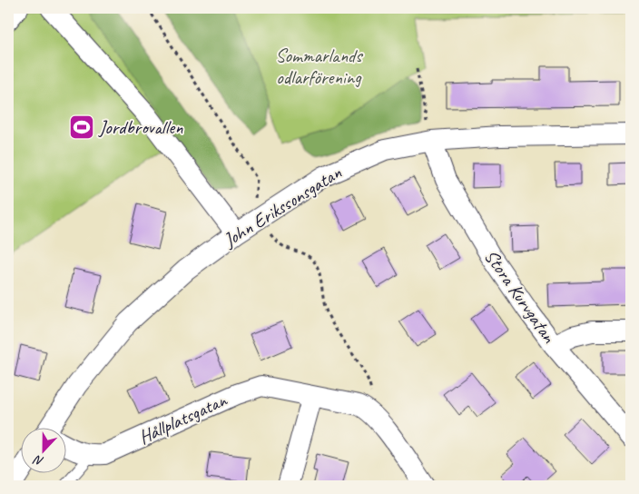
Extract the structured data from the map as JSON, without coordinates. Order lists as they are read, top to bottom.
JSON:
{
  "streets": {
    "street": ["John Erikssonsgatan", "Stora Kurvgatan", "Hållplatsgatan"]
  },
  "crossings": [
    ["John Erikssonsgatan", "Stora Kurvgatan"]
  ],
  "parks": ["Sommarlands odlarförening"],
  "places": {
    "sports": ["Jordbrovallen"]
  },
  "north": "bottom"
}
